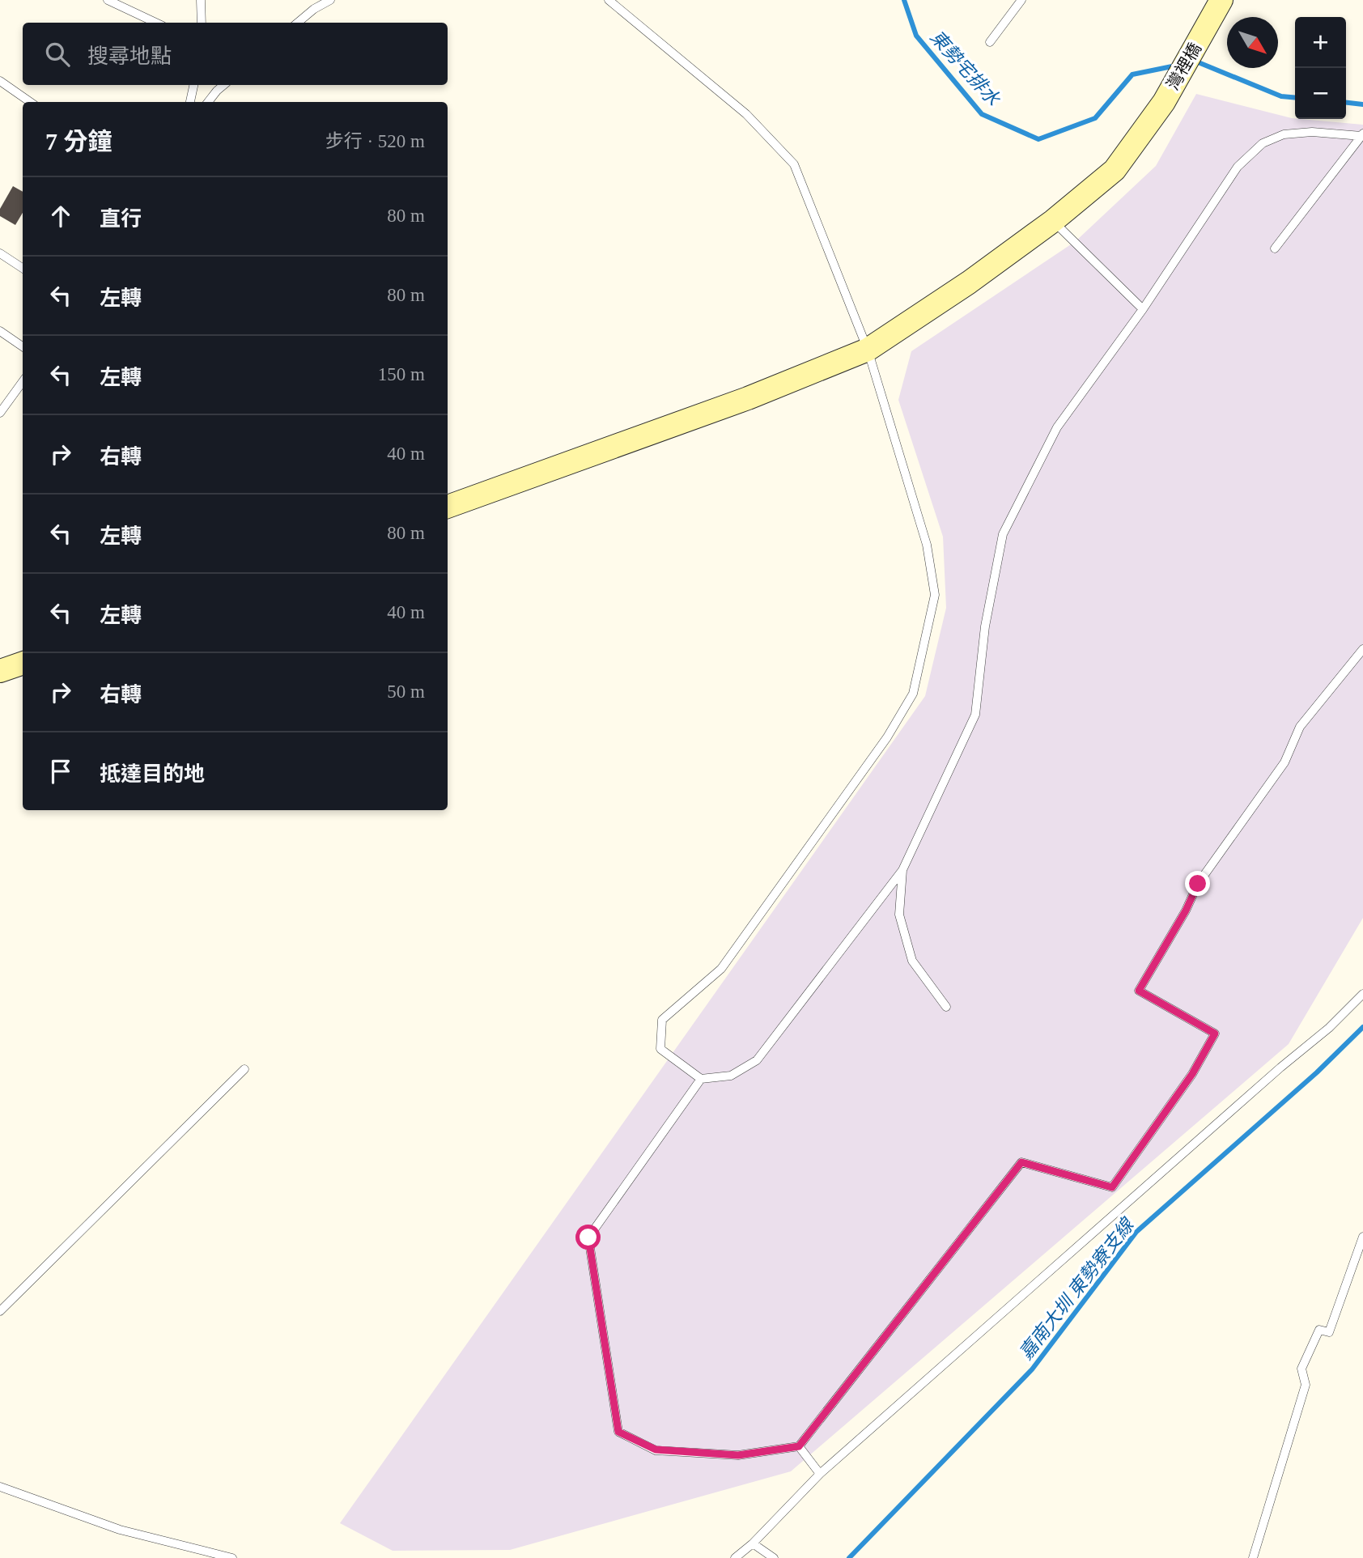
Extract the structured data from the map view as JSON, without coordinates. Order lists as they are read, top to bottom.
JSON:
{
  "streets": {
    "street": ["灣裡橋"]
  },
  "water": ["東勢宅排水", "嘉南大圳 東勢寮支線"],
  "north": "bottom right",
  "page": {
    "map_buttons": ["+", "−"],
    "search": "搜尋地點",
    "heading": ["7 分鐘", "步行 · 520 m"],
    "list": [
      ["直行", "80 m"],
      ["左轉", "80 m"],
      ["左轉", "150 m"],
      ["右轉", "40 m"],
      ["左轉", "80 m"],
      ["左轉", "40 m"],
      ["右轉", "50 m"],
      "抵達目的地"
    ]
  }
}
